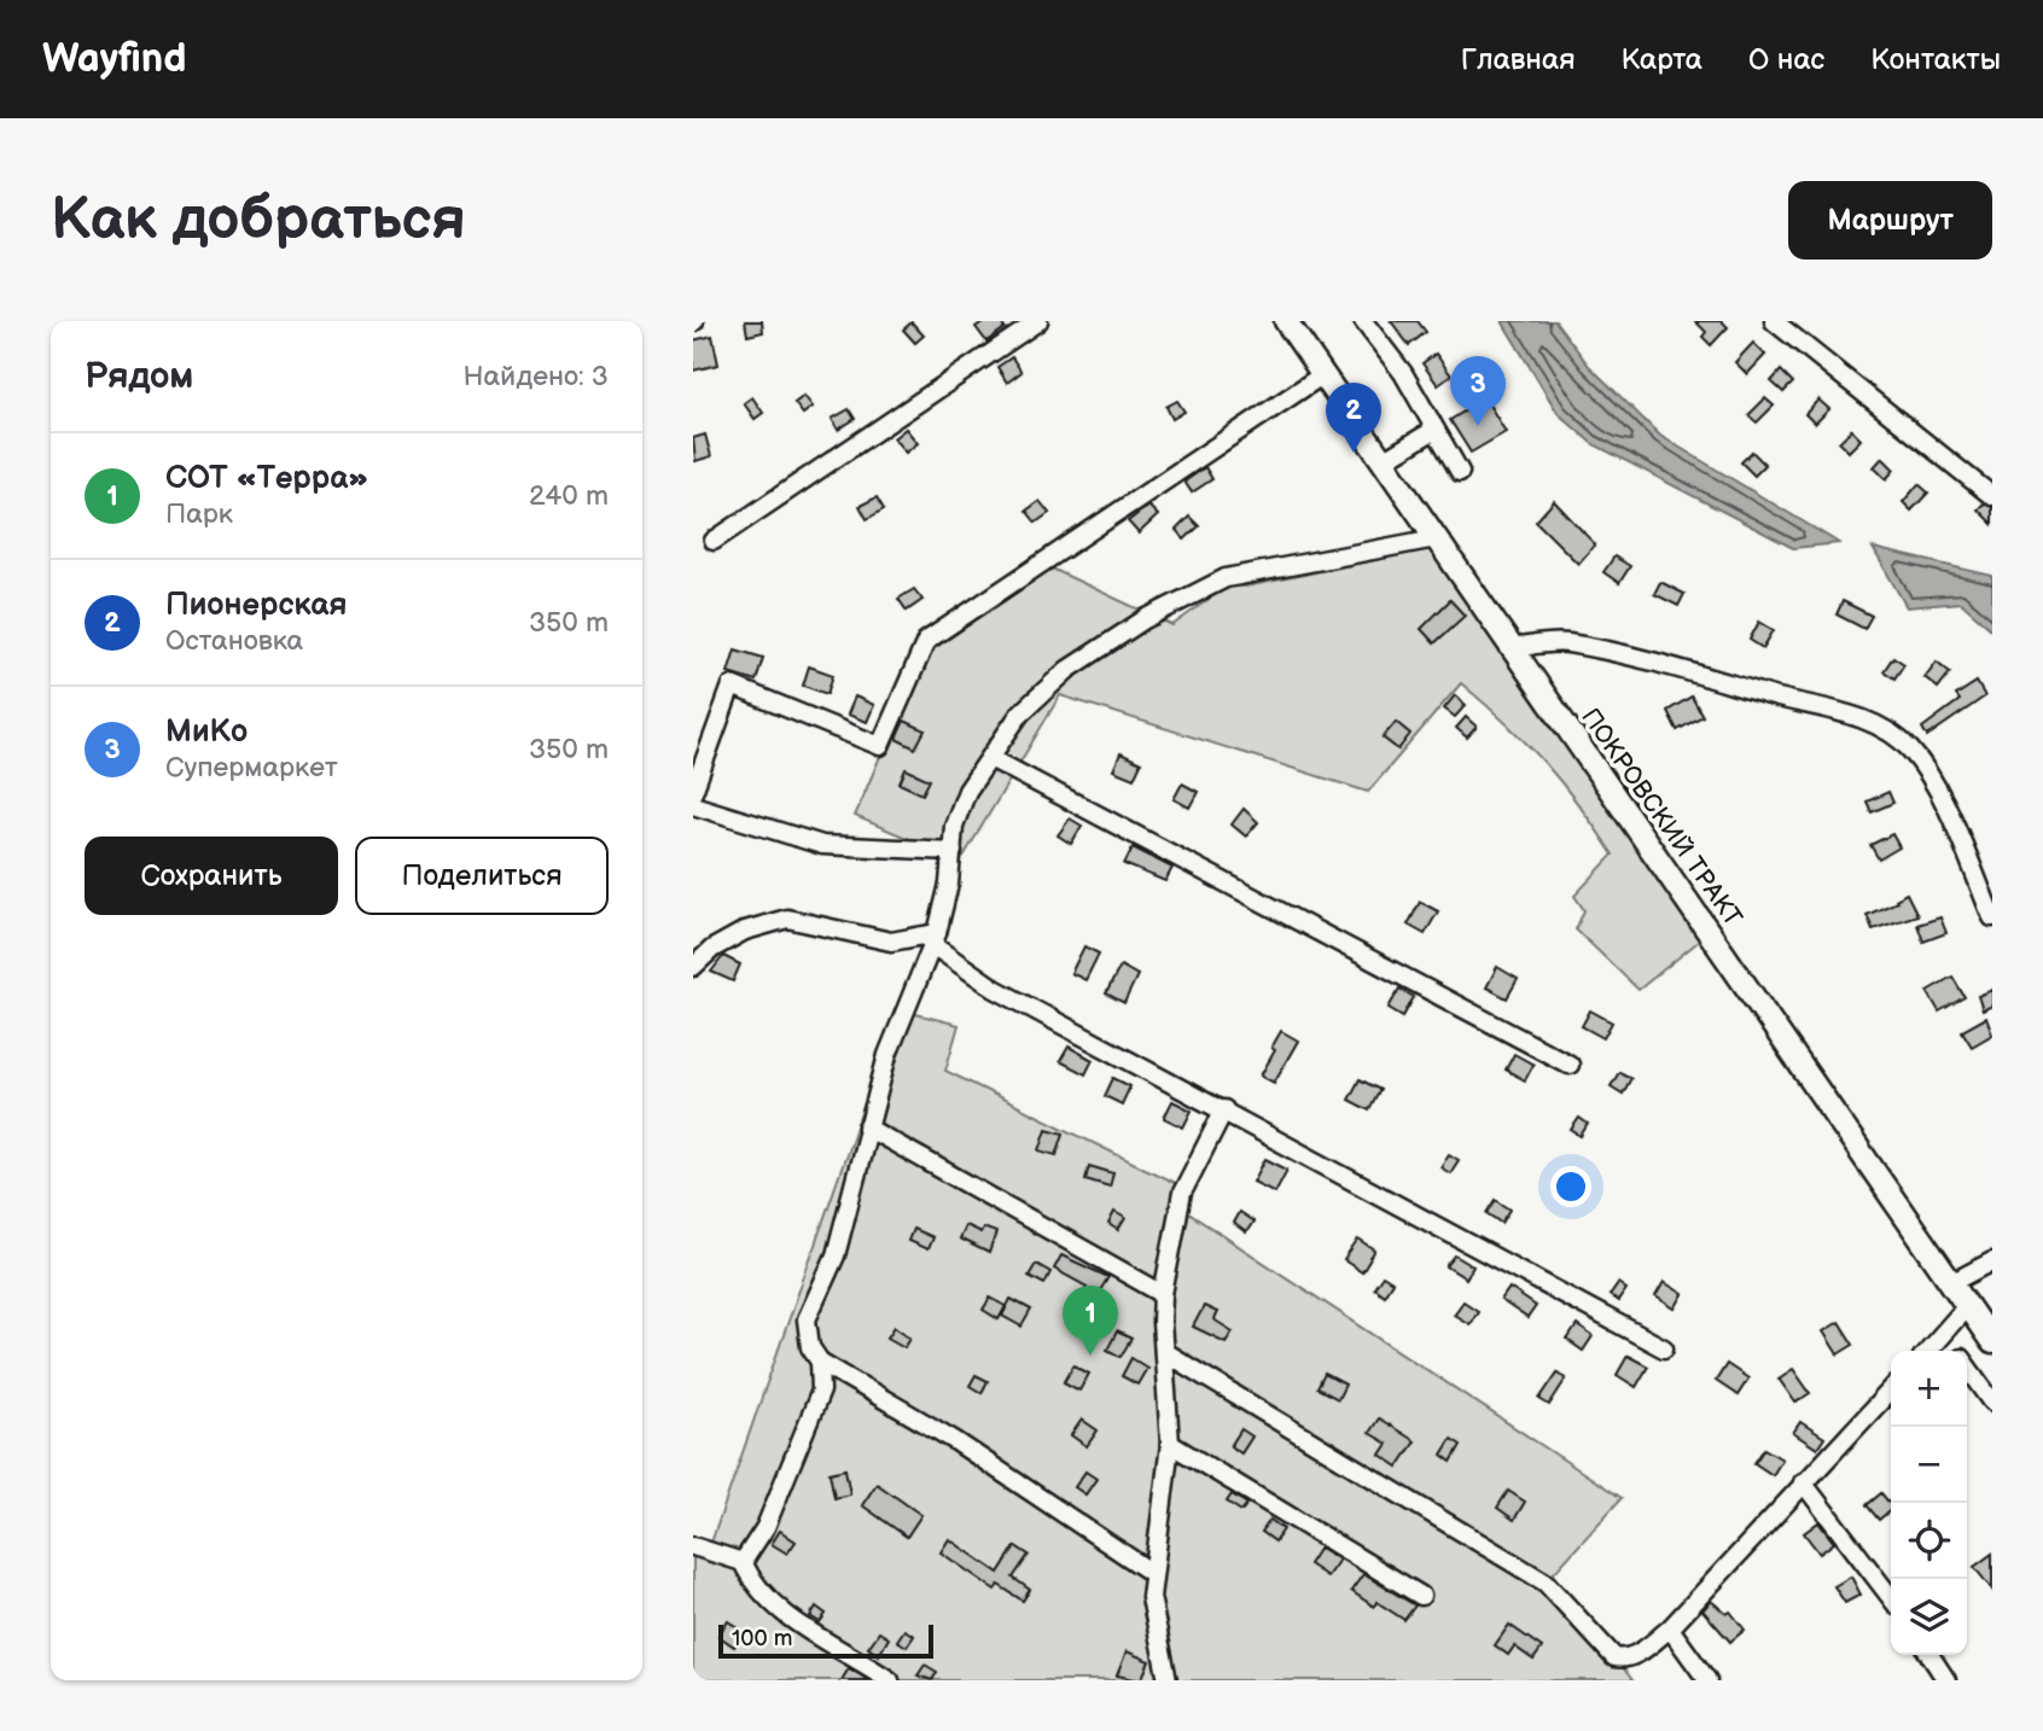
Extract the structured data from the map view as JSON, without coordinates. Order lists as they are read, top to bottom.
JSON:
{
  "streets": {
    "main road": ["ПОКРОВСКИЙ ТРАКТ"]
  },
  "scale_bar": "100 m",
  "page": {
    "header": "Wayfind",
    "nav": [
      "Главная",
      "Карта",
      "О нас",
      "Контакты"
    ],
    "buttons": [
      "Маршрут",
      ["Сохранить", "Поделиться"]
    ],
    "title": "Как добраться",
    "heading": ["Рядом", "Найдено: 3"],
    "pins": ["3", "2", "1"],
    "list": [
      {
        "mark": "1",
        "name": "СОТ «Терра»",
        "note": "Парк",
        "value": "240 m"
      },
      {
        "mark": "2",
        "name": "Пионерская",
        "note": "Остановка",
        "value": "350 m"
      },
      {
        "mark": "3",
        "name": "МиКо",
        "note": "Супермаркет",
        "value": "350 m"
      }
    ],
    "map_buttons": ["+", "−"],
    "scale": "100 m"
  }
}
